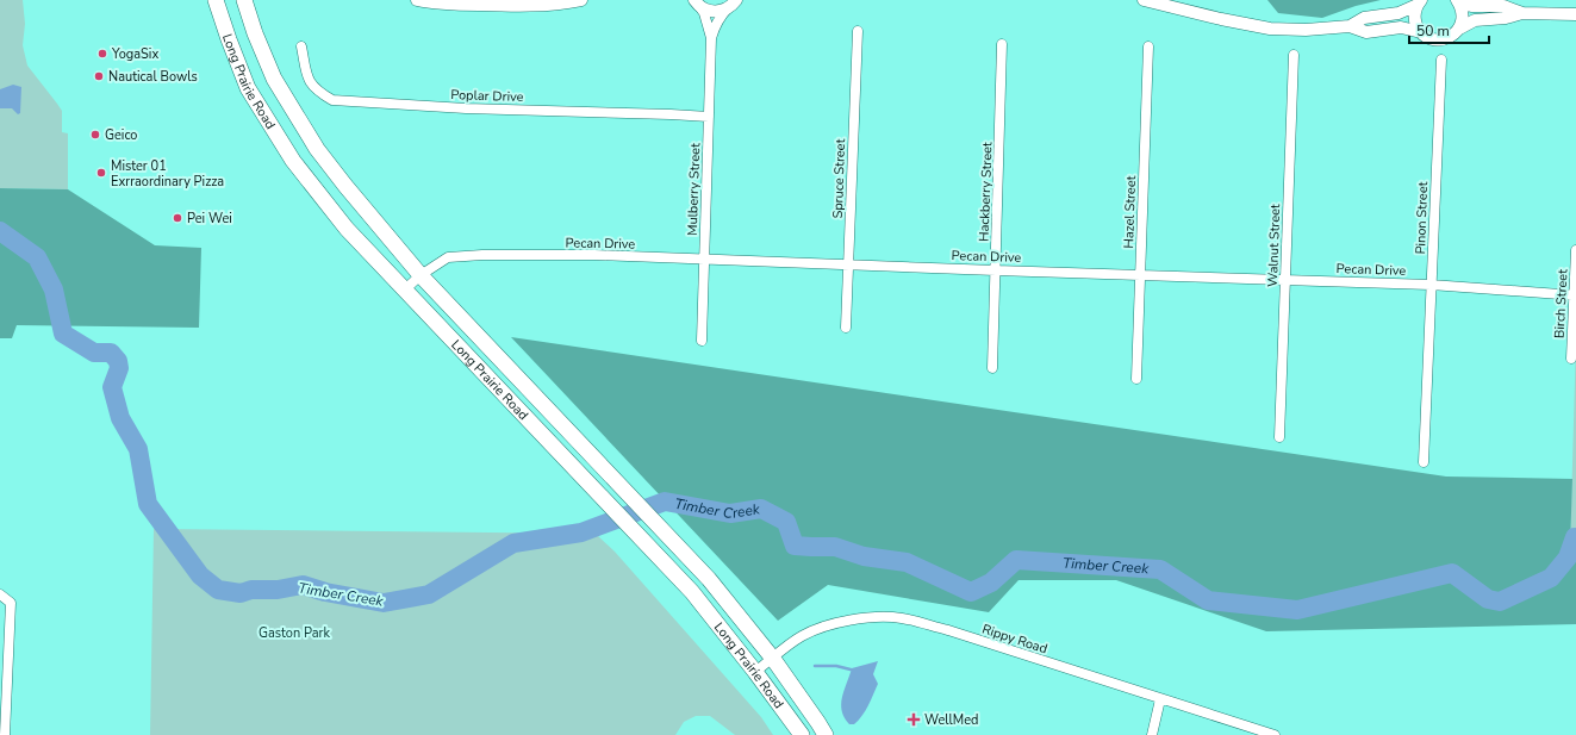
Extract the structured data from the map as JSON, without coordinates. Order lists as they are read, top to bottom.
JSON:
{
  "streets": {
    "main road": ["Long Prairie Road"],
    "street": [
      "Poplar Drive",
      "Spruce Street",
      "Mulberry Street",
      "Hackberry Street",
      "Hazel Street",
      "Pinon Street",
      "Pecan Drive",
      "Walnut Street",
      "Birch Street",
      "Rippy Road"
    ]
  },
  "crossings": [
    ["Long Prairie Road", "Pecan Drive"],
    ["Long Prairie Road", "Rippy Road"],
    ["Poplar Drive", "Mulberry Street"],
    ["Spruce Street", "Pecan Drive"],
    ["Mulberry Street", "Pecan Drive"],
    ["Hackberry Street", "Pecan Drive"],
    ["Hazel Street", "Pecan Drive"],
    ["Pinon Street", "Pecan Drive"],
    ["Pecan Drive", "Walnut Street"],
    ["Pecan Drive", "Birch Street"]
  ],
  "water": ["Timber Creek"],
  "parks": ["Gaston Park"],
  "places": {
    "other": [
      "YogaSix",
      "Nautical Bowls",
      "Geico",
      "Mister 01 Exrraordinary Pizza",
      "Pei Wei"
    ],
    "health": ["WellMed"]
  },
  "scale_bar": "50 m"
}
